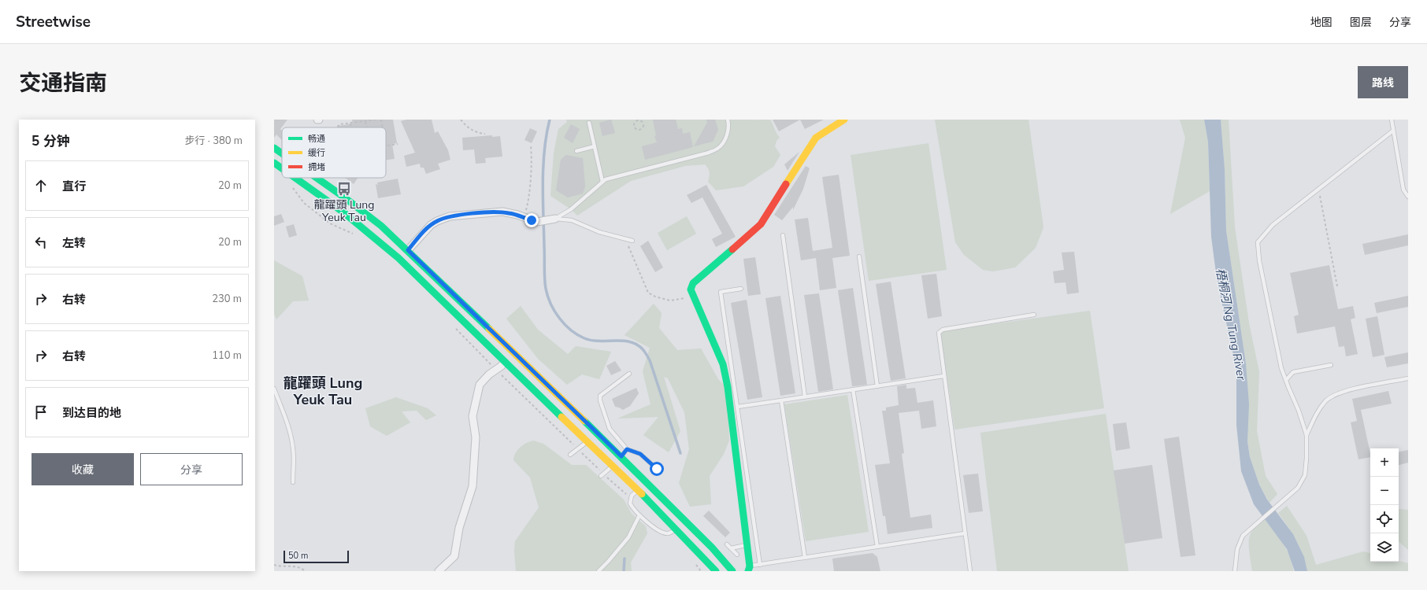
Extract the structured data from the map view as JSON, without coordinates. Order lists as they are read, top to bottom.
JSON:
{
  "districts": ["龍躍頭 Lung Yeuk Tau"],
  "water": ["梧桐河 Ng Tung River"],
  "places": {
    "bus stop": ["龍躍頭 Lung Yeuk Tau"]
  },
  "legend": ["畅通", "缓行", "拥堵"],
  "scale_bar": "50 m",
  "page": {
    "header": "Streetwise",
    "nav": ["地图", "图层", "分享"],
    "title": "交通指南",
    "buttons": [
      "路线",
      ["收藏", "分享"]
    ],
    "heading": ["5 分钟", "步行 · 380 m"],
    "list": [
      ["直行", "20 m"],
      ["左转", "20 m"],
      ["右转", "230 m"],
      ["右转", "110 m"],
      "到达目的地"
    ],
    "map_buttons": ["+", "−"],
    "scale": "50 m"
  }
}
